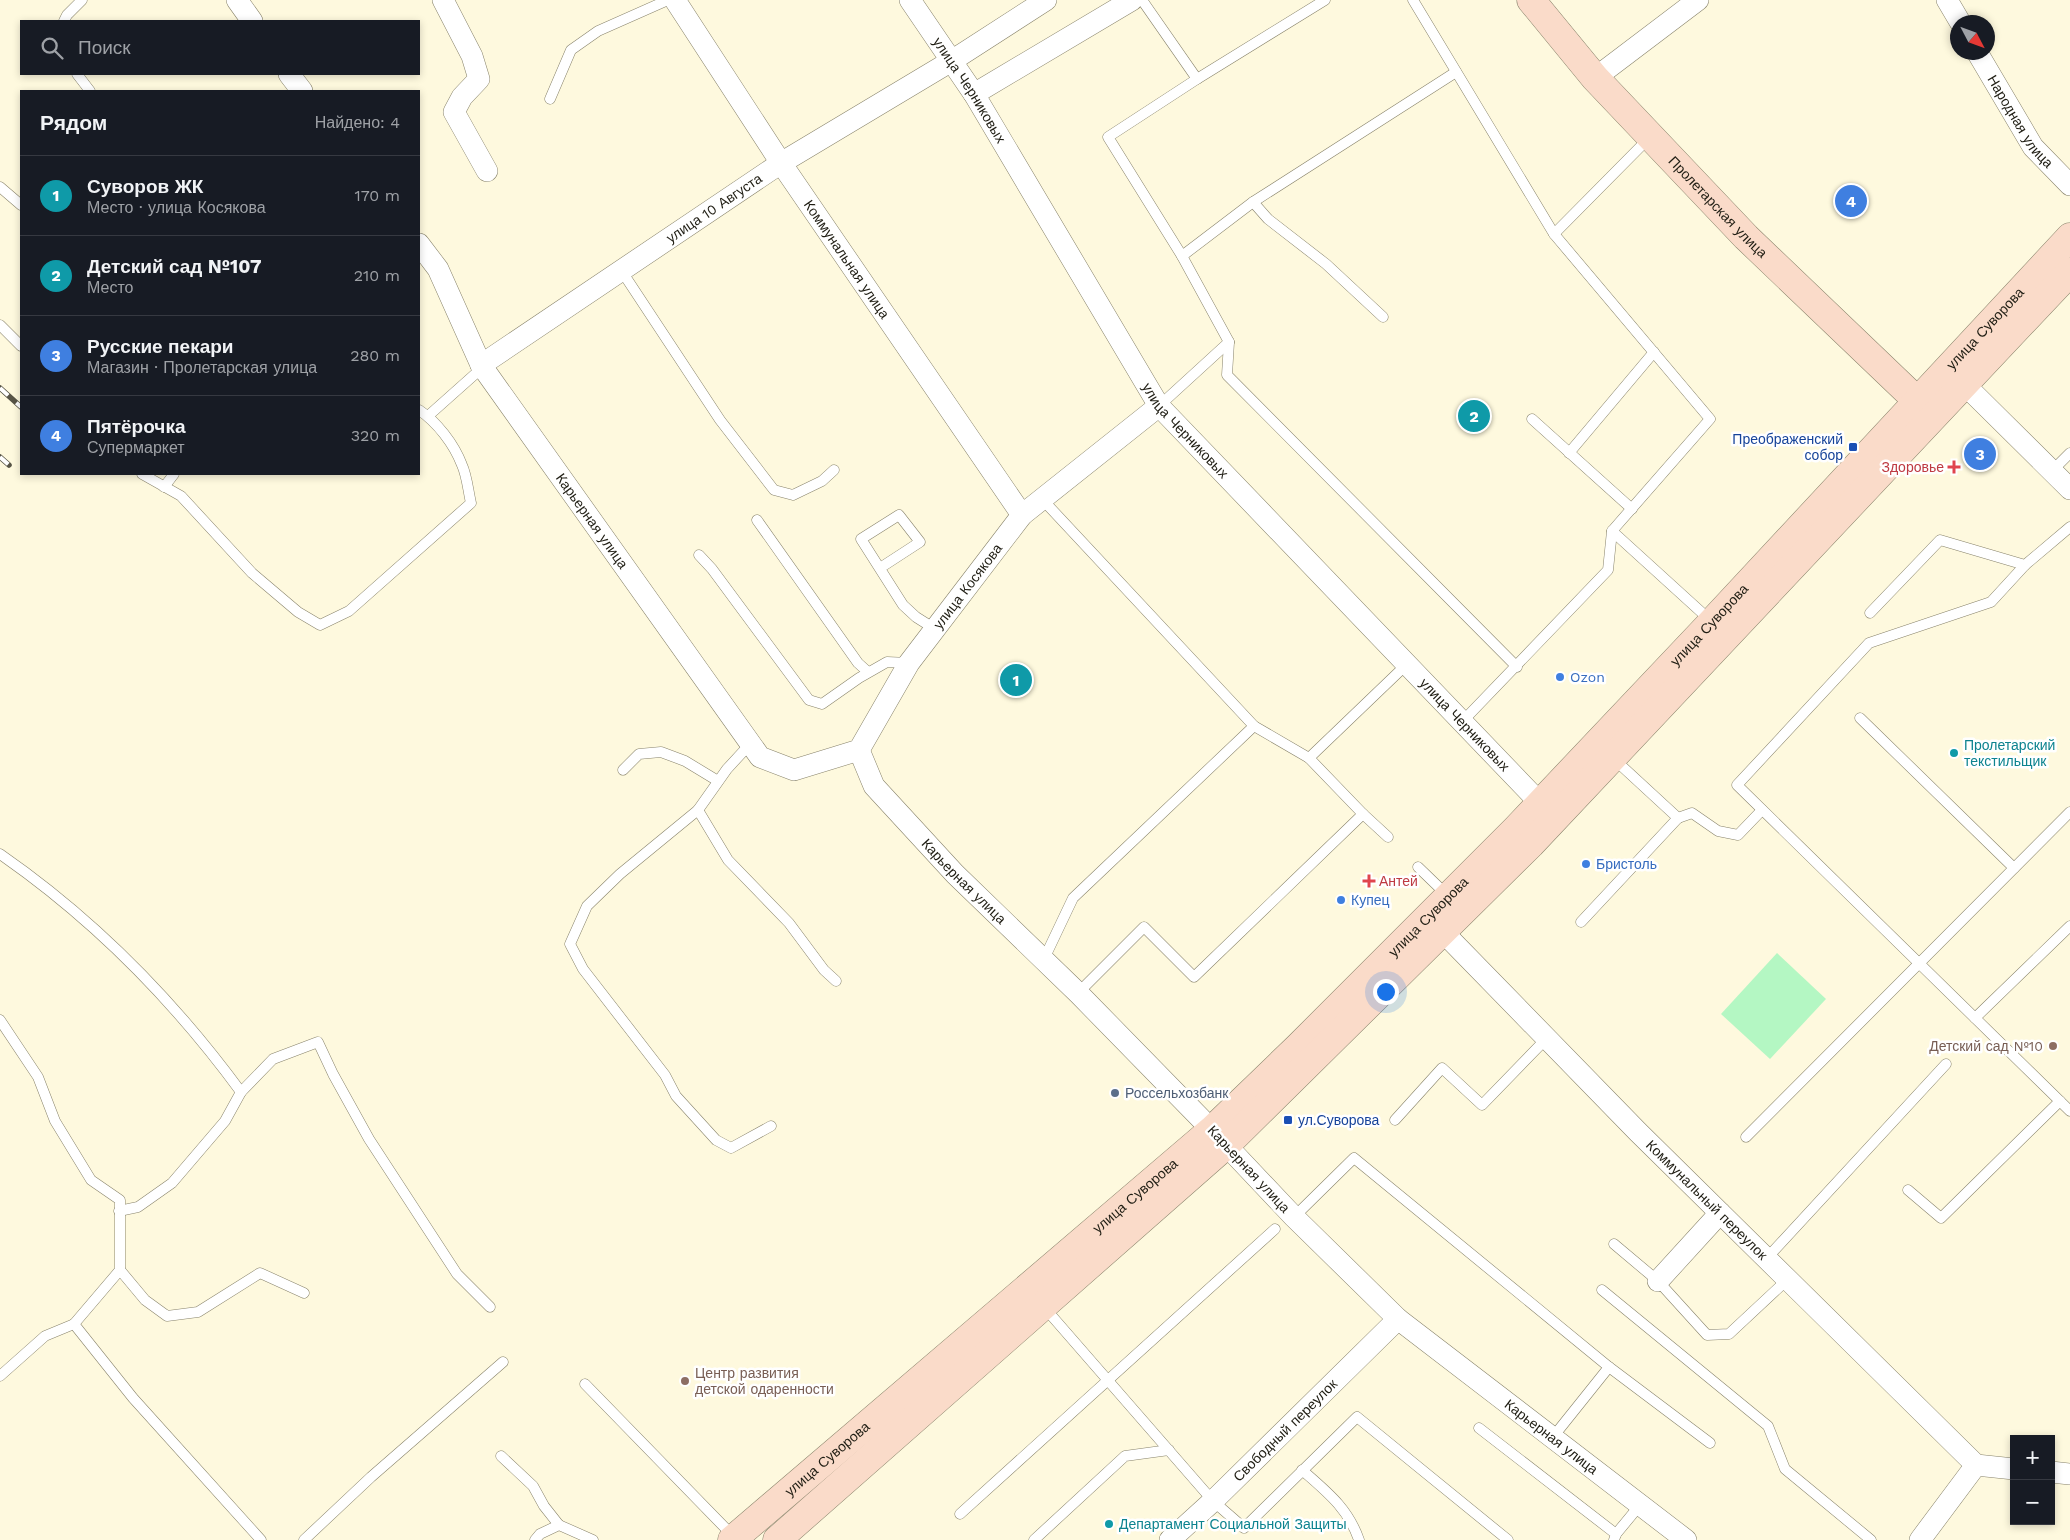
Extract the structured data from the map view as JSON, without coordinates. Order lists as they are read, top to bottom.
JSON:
{
  "streets": {
    "main road": ["Пролетарская улица", "улица Суворова"],
    "street": [
      "улица Черниковых",
      "Народная улица",
      "улица 10 Августа",
      "Коммунальная улица",
      "Карьерная улица",
      "улица Косякова",
      "Коммунальный переулок",
      "Свободный переулок"
    ]
  },
  "crossings": [
    ["улица Черниковых", "улица 10 Августа"],
    ["улица Черниковых", "улица Суворова"],
    ["улица Черниковых", "улица Косякова"],
    ["Пролетарская улица", "улица Суворова"],
    ["улица 10 Августа", "Коммунальная улица"],
    ["улица 10 Августа", "Карьерная улица"],
    ["Коммунальная улица", "улица Косякова"],
    ["улица Суворова", "Карьерная улица"],
    ["улица Суворова", "Коммунальный переулок"],
    ["Карьерная улица", "улица Косякова"],
    ["Карьерная улица", "Свободный переулок"]
  ],
  "places": {
    "transit": ["Преображенский собор", "ул.Суворова"],
    "health": ["Здоровье", "Антей"],
    "other": [
      "Ozon",
      "Пролетарский текстильщик",
      "Бристоль",
      "Купец",
      "Детский сад №10",
      "Россельхозбанк",
      "Центр развития детской одаренности",
      "Департамент Социальной Защиты"
    ]
  },
  "north": "bottom right",
  "page": {
    "search": "Поиск",
    "heading": ["Рядом", "Найдено: 4"],
    "list": [
      {
        "mark": "1",
        "name": "Суворов ЖК",
        "note": "Место · улица Косякова",
        "value": "170 m"
      },
      {
        "mark": "2",
        "name": "Детский сад №107",
        "note": "Место",
        "value": "210 m"
      },
      {
        "mark": "3",
        "name": "Русские пекари",
        "note": "Магазин · Пролетарская улица",
        "value": "280 m"
      },
      {
        "mark": "4",
        "name": "Пятёрочка",
        "note": "Супермаркет",
        "value": "320 m"
      }
    ],
    "pins": [
      "4",
      "2",
      "3",
      "1"
    ],
    "map_buttons": ["+", "−"]
  }
}
